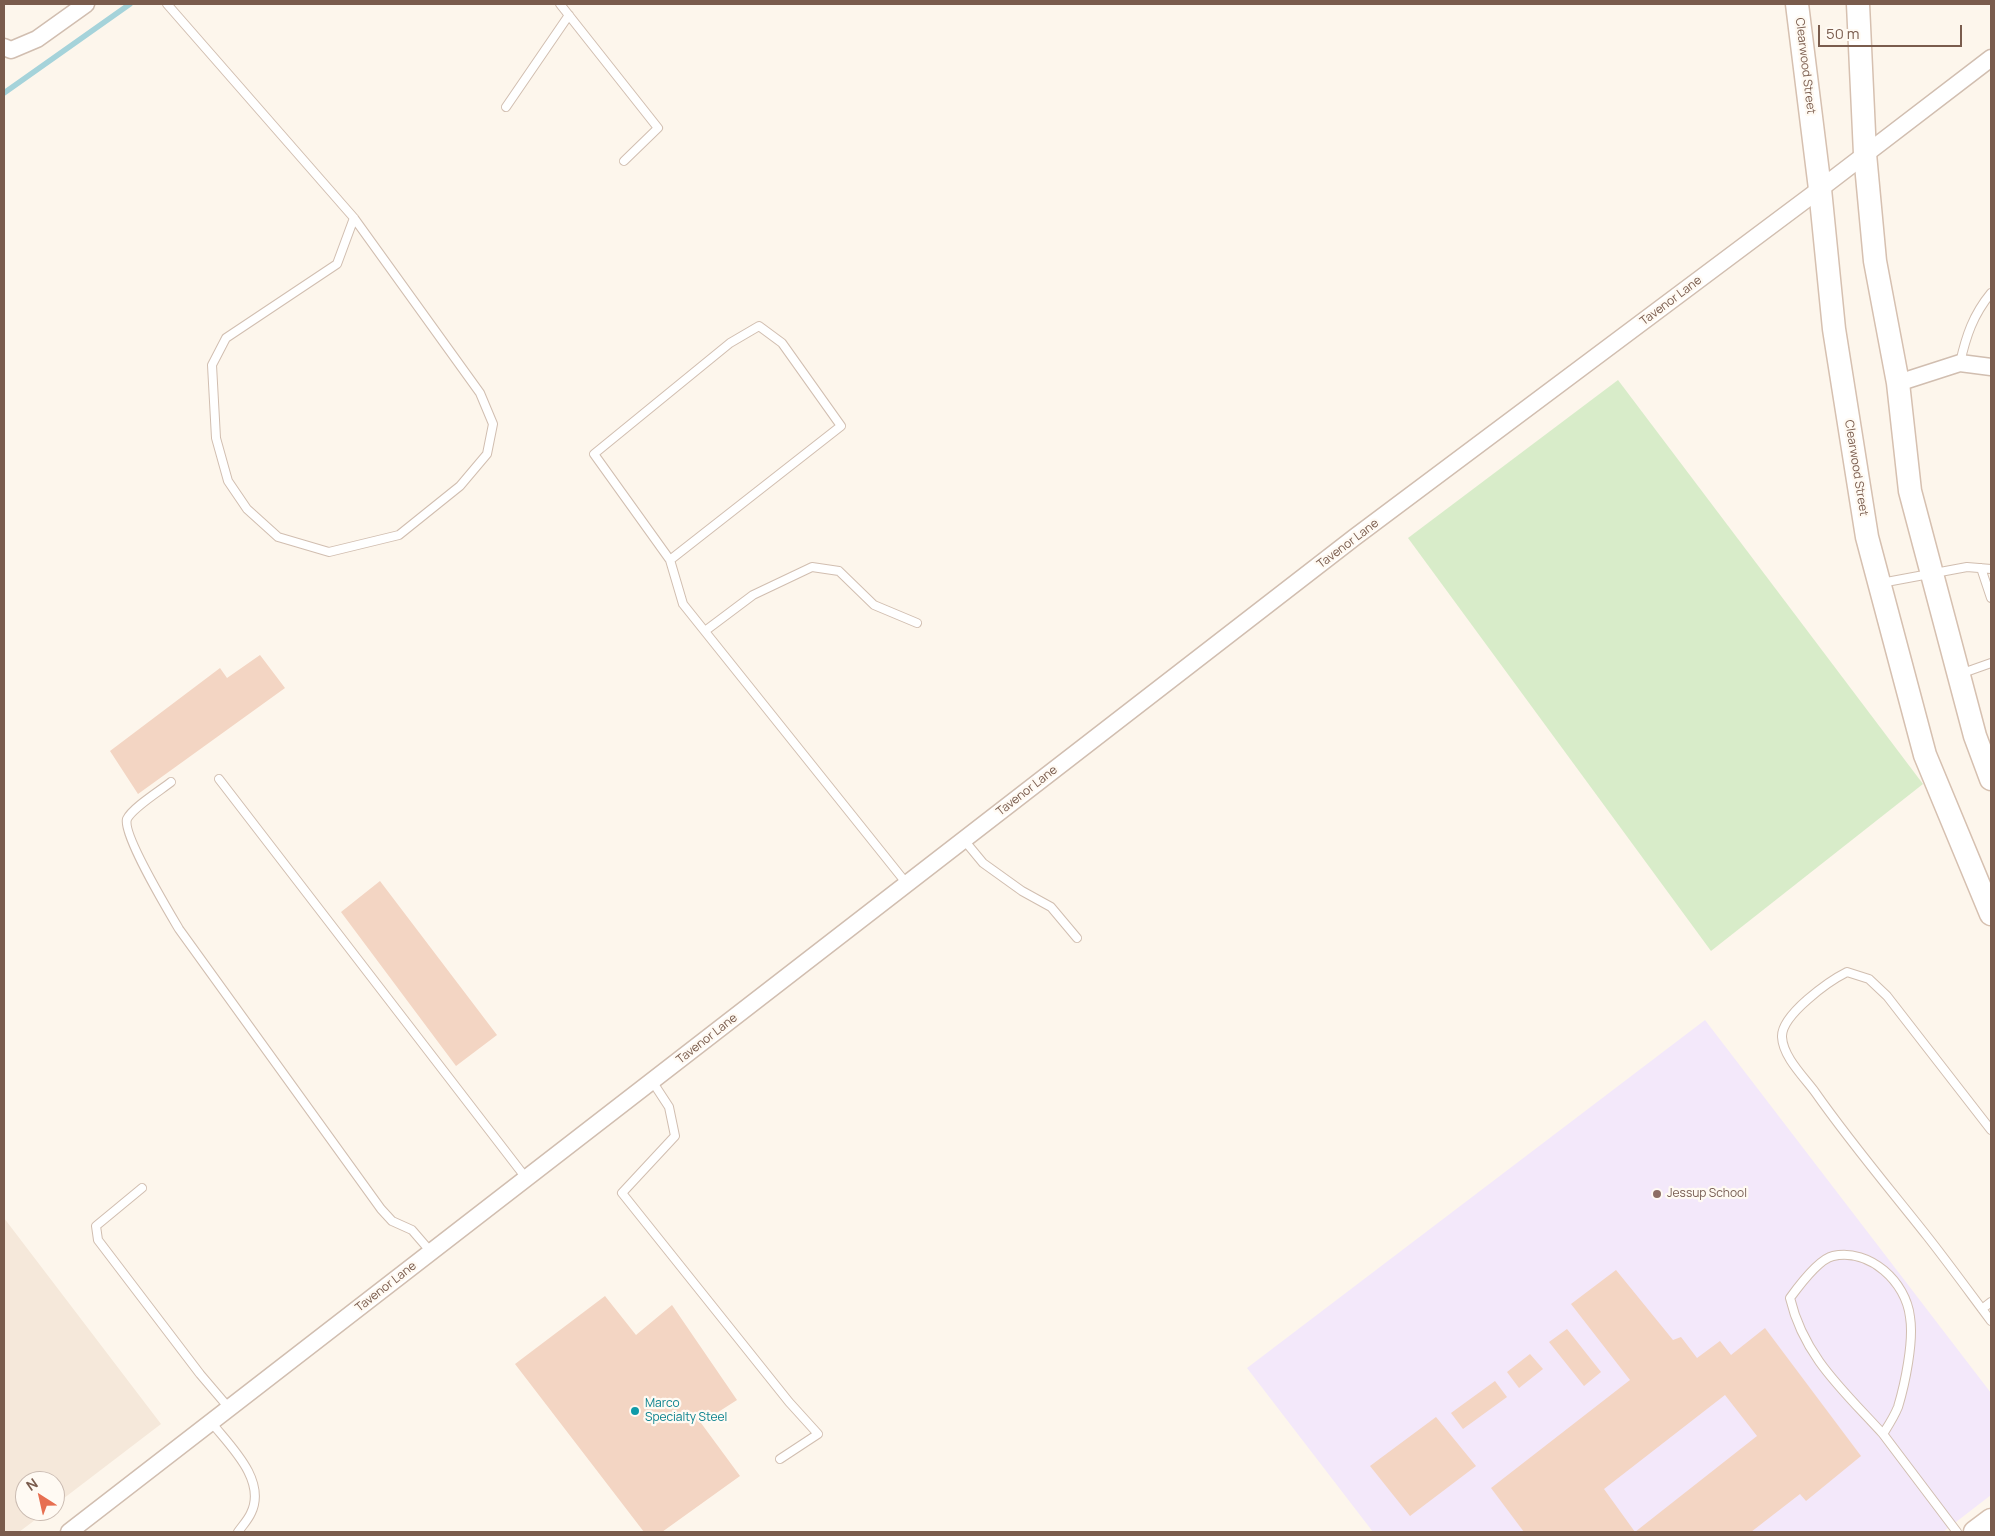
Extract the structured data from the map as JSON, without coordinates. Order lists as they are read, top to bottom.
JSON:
{
  "streets": {
    "main road": ["Clearwood Street"],
    "street": ["Tavenor Lane"]
  },
  "crossings": [
    ["Clearwood Street", "Tavenor Lane"]
  ],
  "places": ["Jessup School", "Marco Specialty Steel"],
  "scale_bar": "50 m",
  "north": "top left"
}
